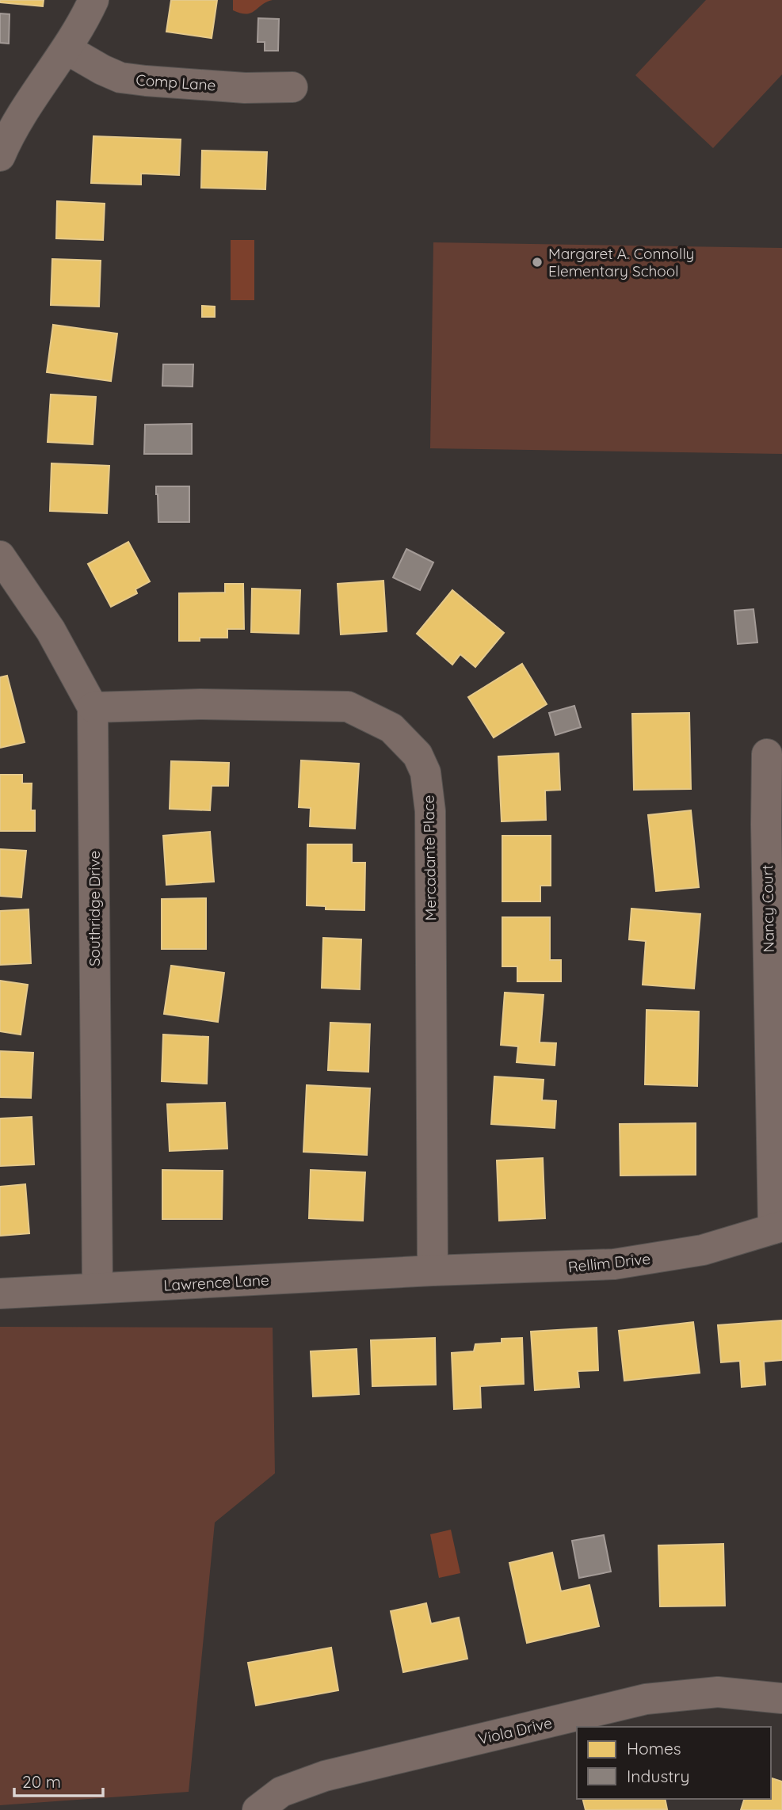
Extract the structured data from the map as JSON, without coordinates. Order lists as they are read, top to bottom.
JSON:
{
  "streets": {
    "street": [
      "Comp Lane",
      "Mercadante Place",
      "Southridge Drive",
      "Nancy Court",
      "Rellim Drive",
      "Lawrence Lane",
      "Viola Drive"
    ]
  },
  "crossings": [
    ["Mercadante Place", "Southridge Drive"],
    ["Mercadante Place", "Rellim Drive"],
    ["Mercadante Place", "Lawrence Lane"],
    ["Southridge Drive", "Lawrence Lane"],
    ["Nancy Court", "Rellim Drive"],
    ["Rellim Drive", "Lawrence Lane"]
  ],
  "places": ["Margaret A. Connolly Elementary School"],
  "legend": ["Homes", "Industry"],
  "scale_bar": "20 m"
}
